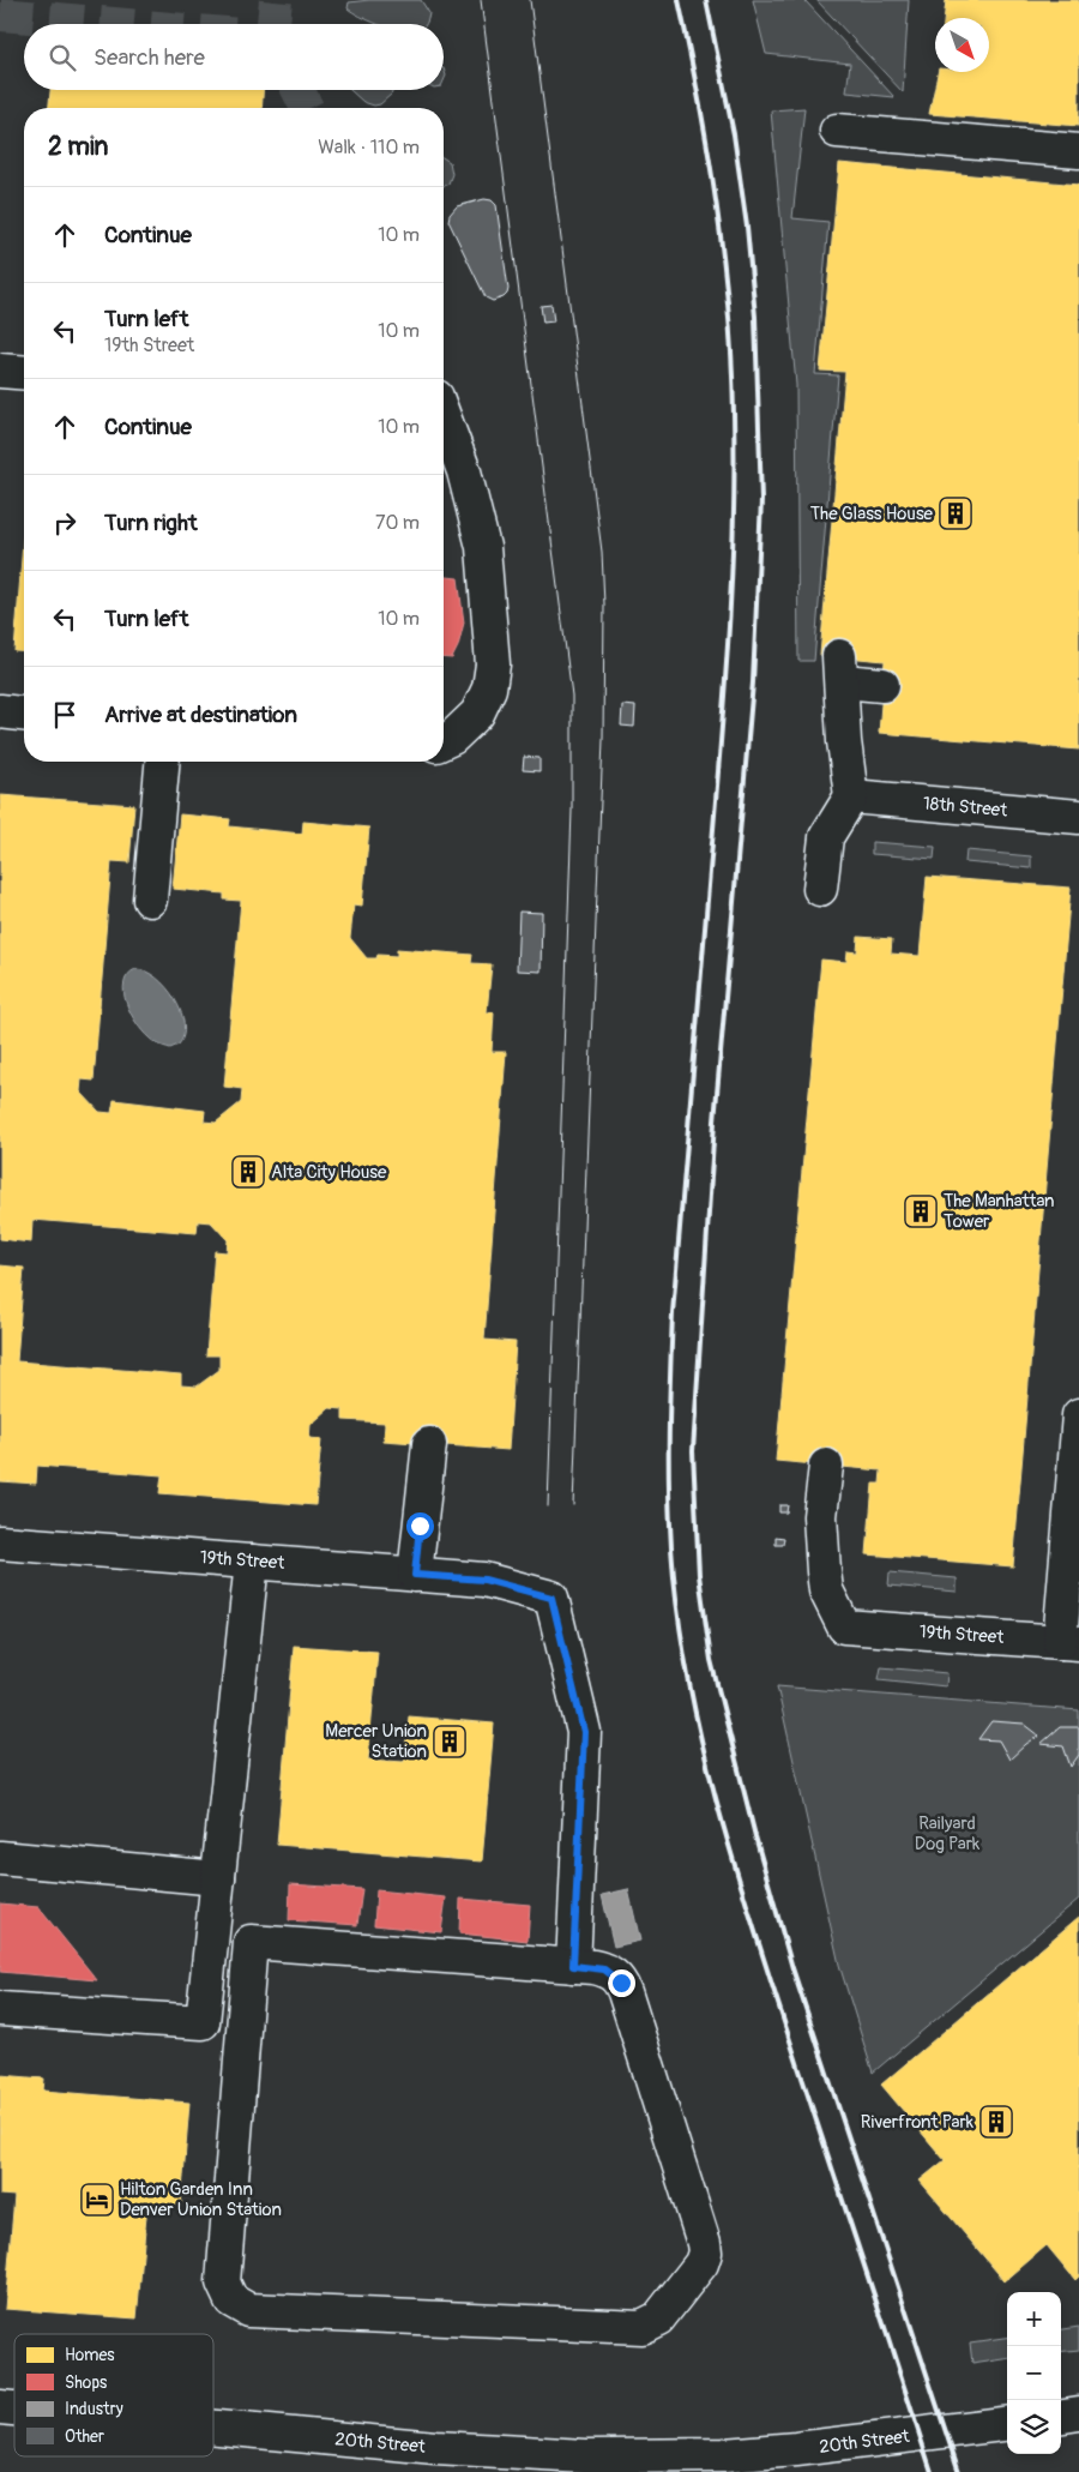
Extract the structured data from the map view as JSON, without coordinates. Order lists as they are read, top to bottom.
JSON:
{
  "streets": {
    "street": ["18th Street", "19th Street", "20th Street"]
  },
  "parks": ["Railyard Dog Park"],
  "places": {
    "building": [
      "The Glass House",
      "Alta City House",
      "The Manhattan Tower",
      "Mercer Union Station",
      "Riverfront Park"
    ],
    "hotel": ["Hilton Garden Inn Denver Union Station"]
  },
  "legend": [
    "Homes",
    "Shops",
    "Industry",
    "Other"
  ],
  "north": "bottom right",
  "page": {
    "search": "Search here",
    "heading": ["2 min", "Walk · 110 m"],
    "list": [
      ["Continue", "10 m"],
      ["Turn left", "19th Street", "10 m"],
      ["Continue", "10 m"],
      ["Turn right", "70 m"],
      ["Turn left", "10 m"],
      "Arrive at destination"
    ],
    "map_buttons": ["+", "−"]
  }
}
